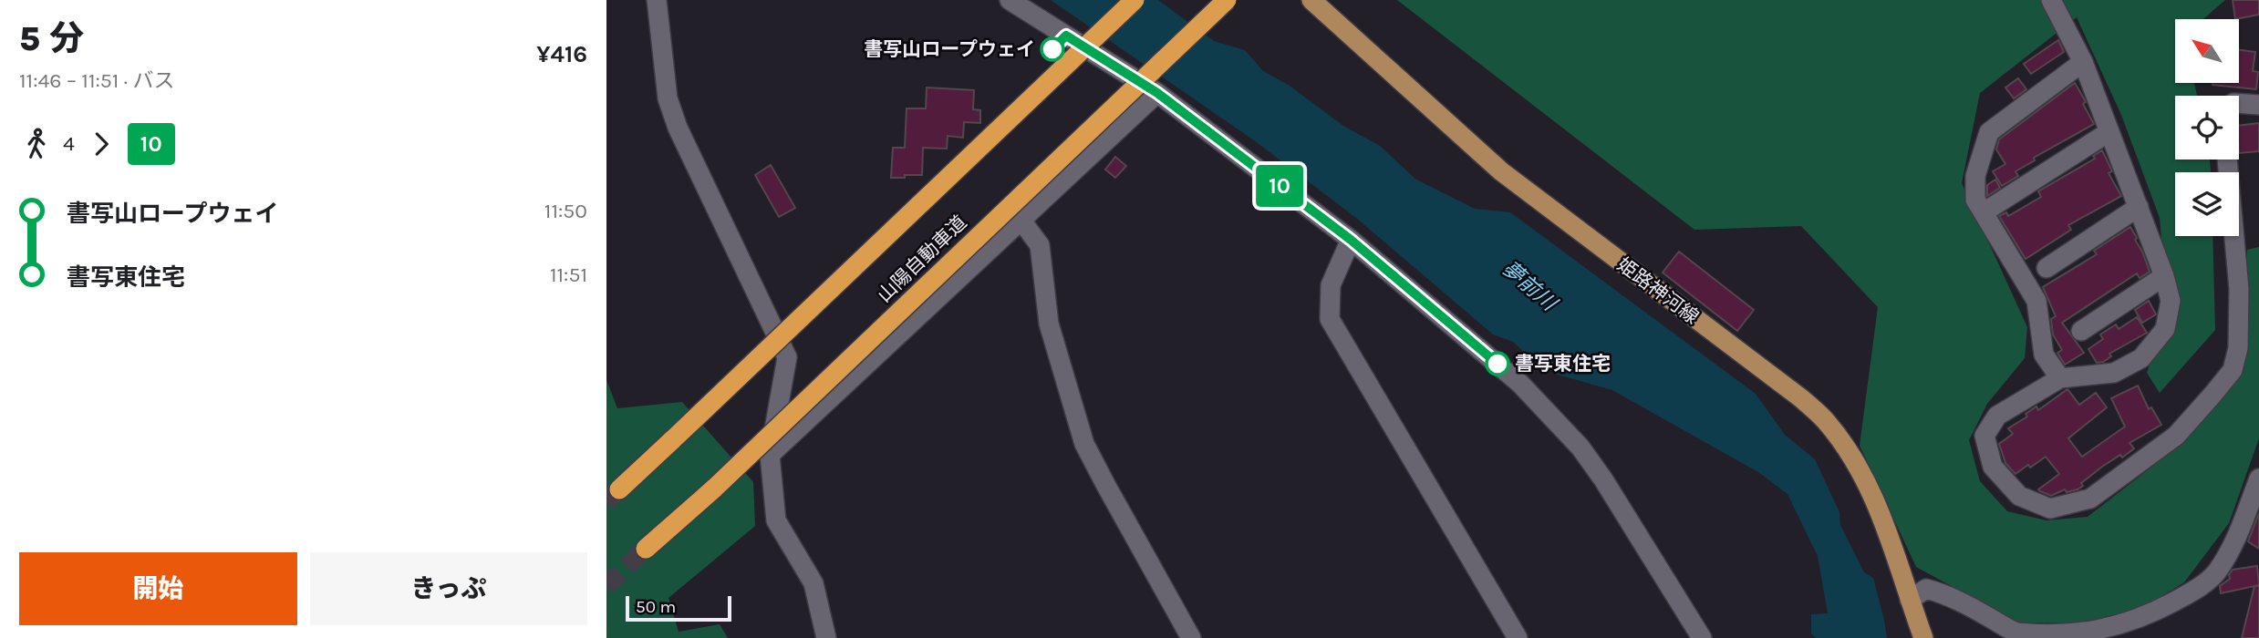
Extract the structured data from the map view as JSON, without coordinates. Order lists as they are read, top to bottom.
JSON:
{
  "streets": {
    "highway": ["山陽自動車道"],
    "main road": ["姫路神河線"]
  },
  "water": ["夢前川"],
  "places": ["書写山ロープウェイ", "書写東住宅"],
  "lines": ["bus line 10"],
  "scale_bar": "50 m",
  "north": "top left",
  "page": {
    "heading": ["5 分", "11:46 – 11:51 · バス", "¥416"],
    "on_map": "10",
    "legs": ["4", "10"],
    "list": [
      {
        "name": "書写山ロープウェイ",
        "value": "11:50"
      },
      {
        "name": "書写東住宅",
        "value": "11:51"
      }
    ],
    "buttons": ["開始", "きっぷ"],
    "scale": "50 m"
  }
}
